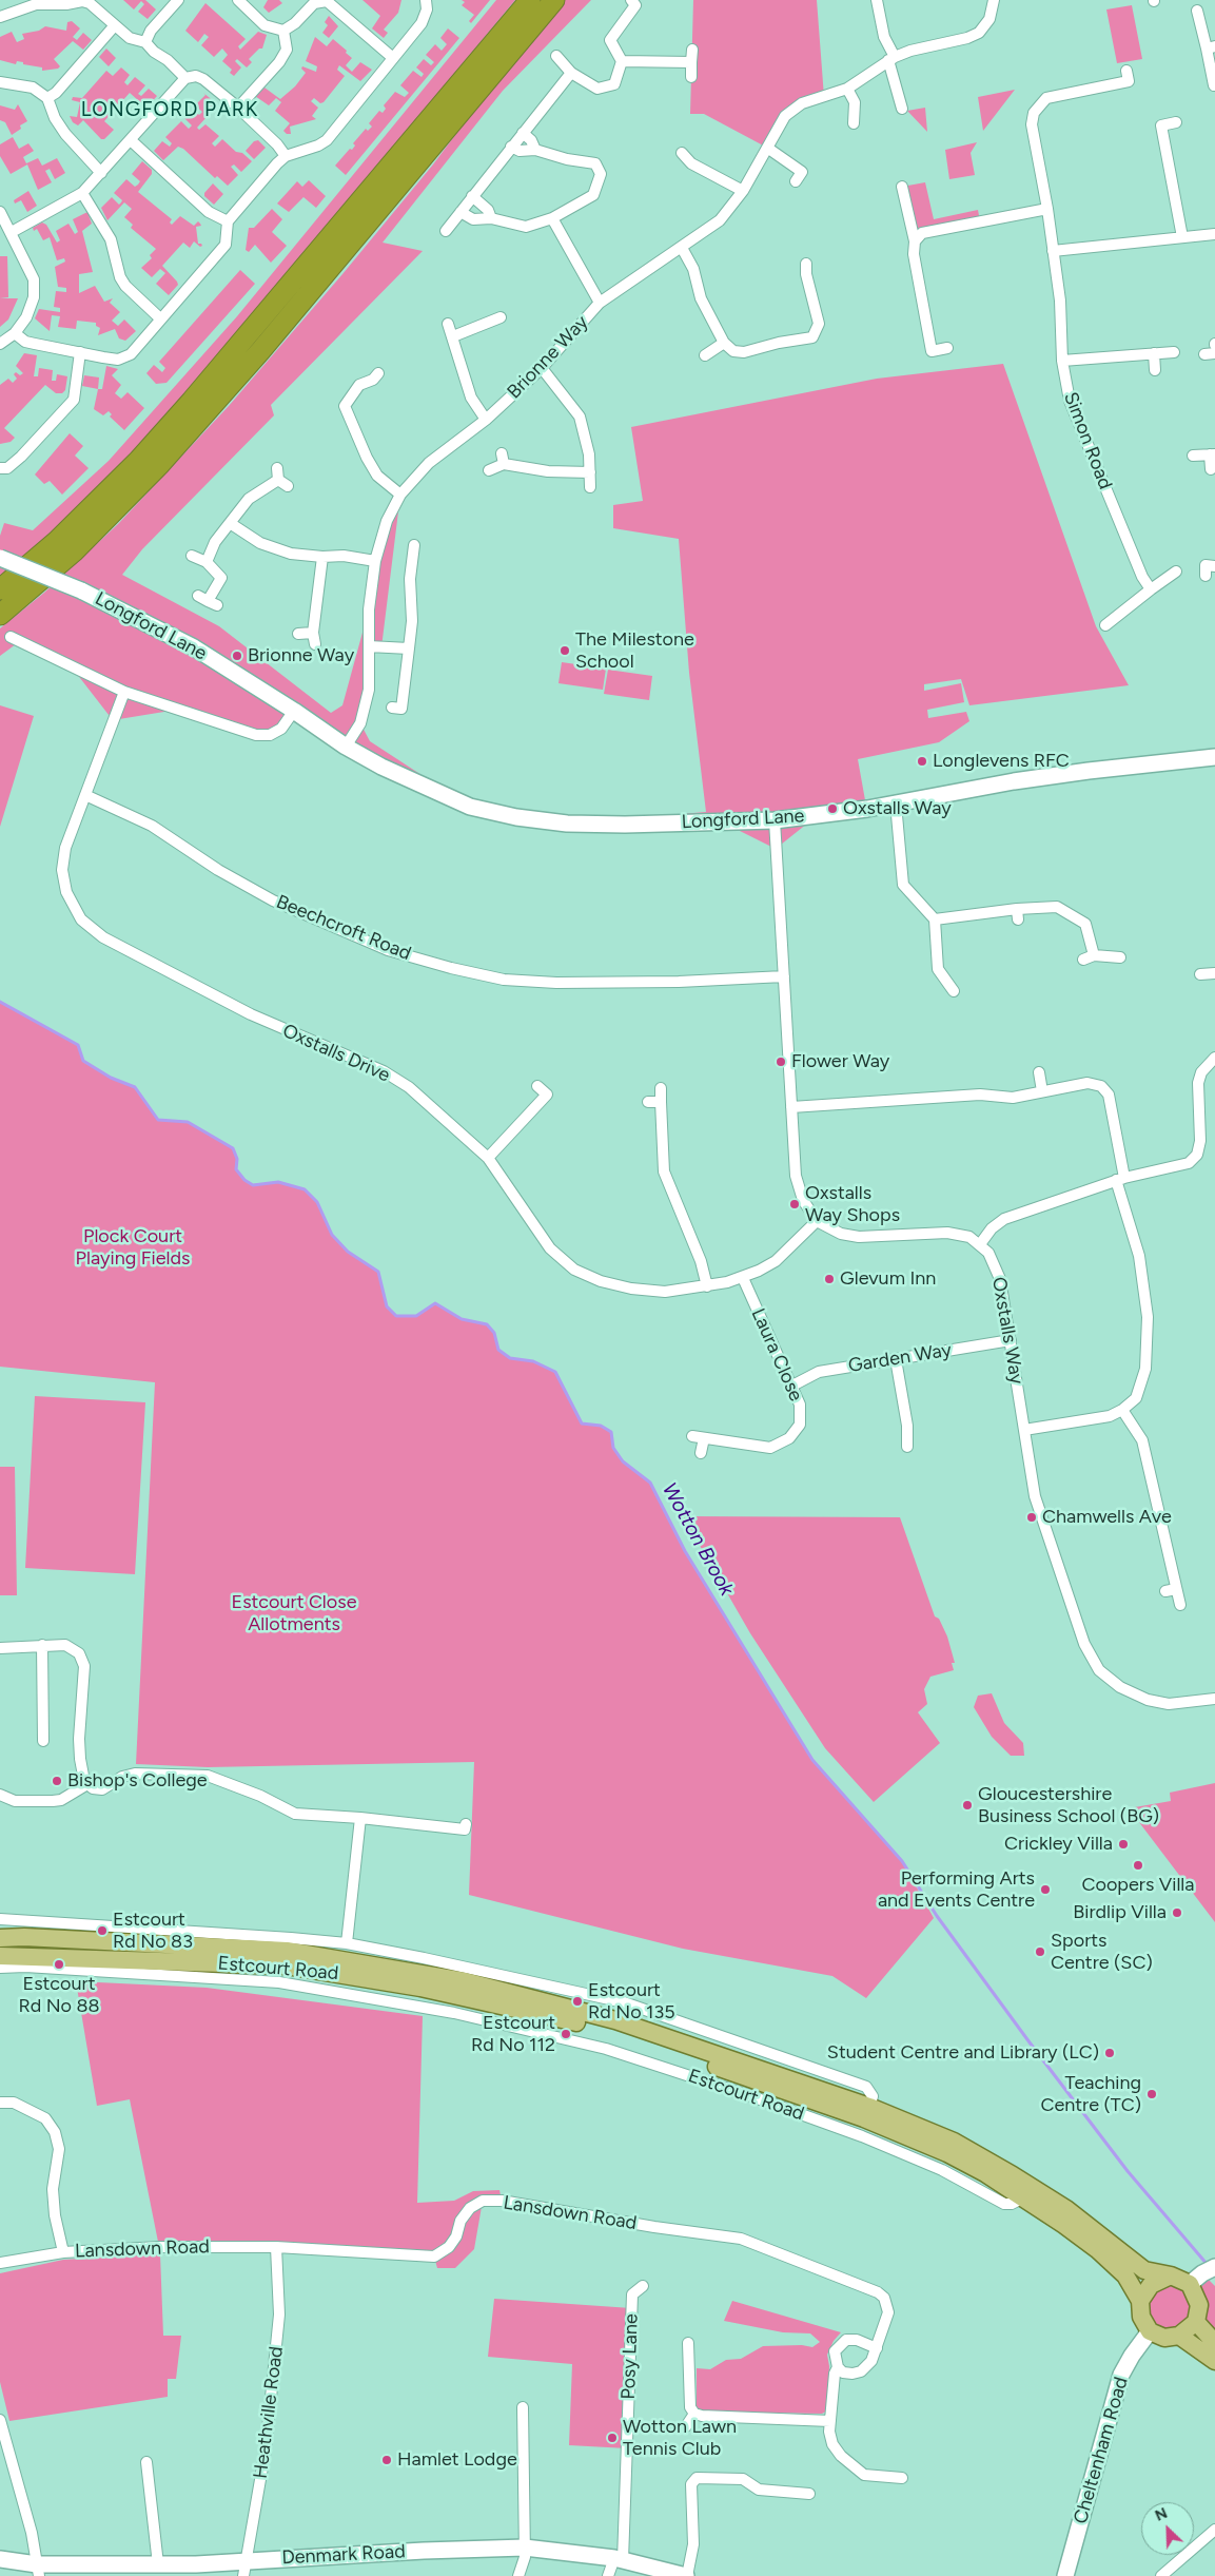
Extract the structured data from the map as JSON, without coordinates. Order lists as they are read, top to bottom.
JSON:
{
  "streets": {
    "main road": ["Estcourt Road"],
    "street": [
      "Brionne Way",
      "Simon Road",
      "Longford Lane",
      "Beechcroft Road",
      "Oxstalls Drive",
      "Oxstalls Way",
      "Laura Close",
      "Garden Way",
      "Lansdown Road",
      "Posy Lane",
      "Heathville Road",
      "Cheltenham Road",
      "Denmark Road"
    ]
  },
  "crossings": [
    ["Brionne Way", "Longford Lane"],
    ["Beechcroft Road", "Oxstalls Drive"],
    ["Oxstalls Drive", "Laura Close"],
    ["Oxstalls Way", "Garden Way"],
    ["Laura Close", "Garden Way"],
    ["Estcourt Road", "Cheltenham Road"],
    ["Lansdown Road", "Heathville Road"],
    ["Posy Lane", "Denmark Road"],
    ["Heathville Road", "Denmark Road"]
  ],
  "districts": ["LONGFORD PARK"],
  "water": ["Wotton Brook"],
  "parks": ["Plock Court Playing Fields", "Estcourt Close Allotments"],
  "places": [
    "The Milestone School",
    "Brionne Way",
    "Longlevens RFC",
    "Oxstalls Way",
    "Flower Way",
    "Oxstalls Way Shops",
    "Glevum Inn",
    "Chamwells Ave",
    "Bishop's College",
    "Gloucestershire Business School (BG)",
    "Crickley Villa",
    "Coopers Villa",
    "Performing Arts and Events Centre",
    "Birdlip Villa",
    "Estcourt Rd No 83",
    "Sports Centre (SC)",
    "Estcourt Rd No 88",
    "Estcourt Rd No 135",
    "Estcourt Rd No 112",
    "Student Centre and Library (LC)",
    "Teaching Centre (TC)",
    "Wotton Lawn Tennis Club",
    "Hamlet Lodge"
  ],
  "north": "top left"
}
